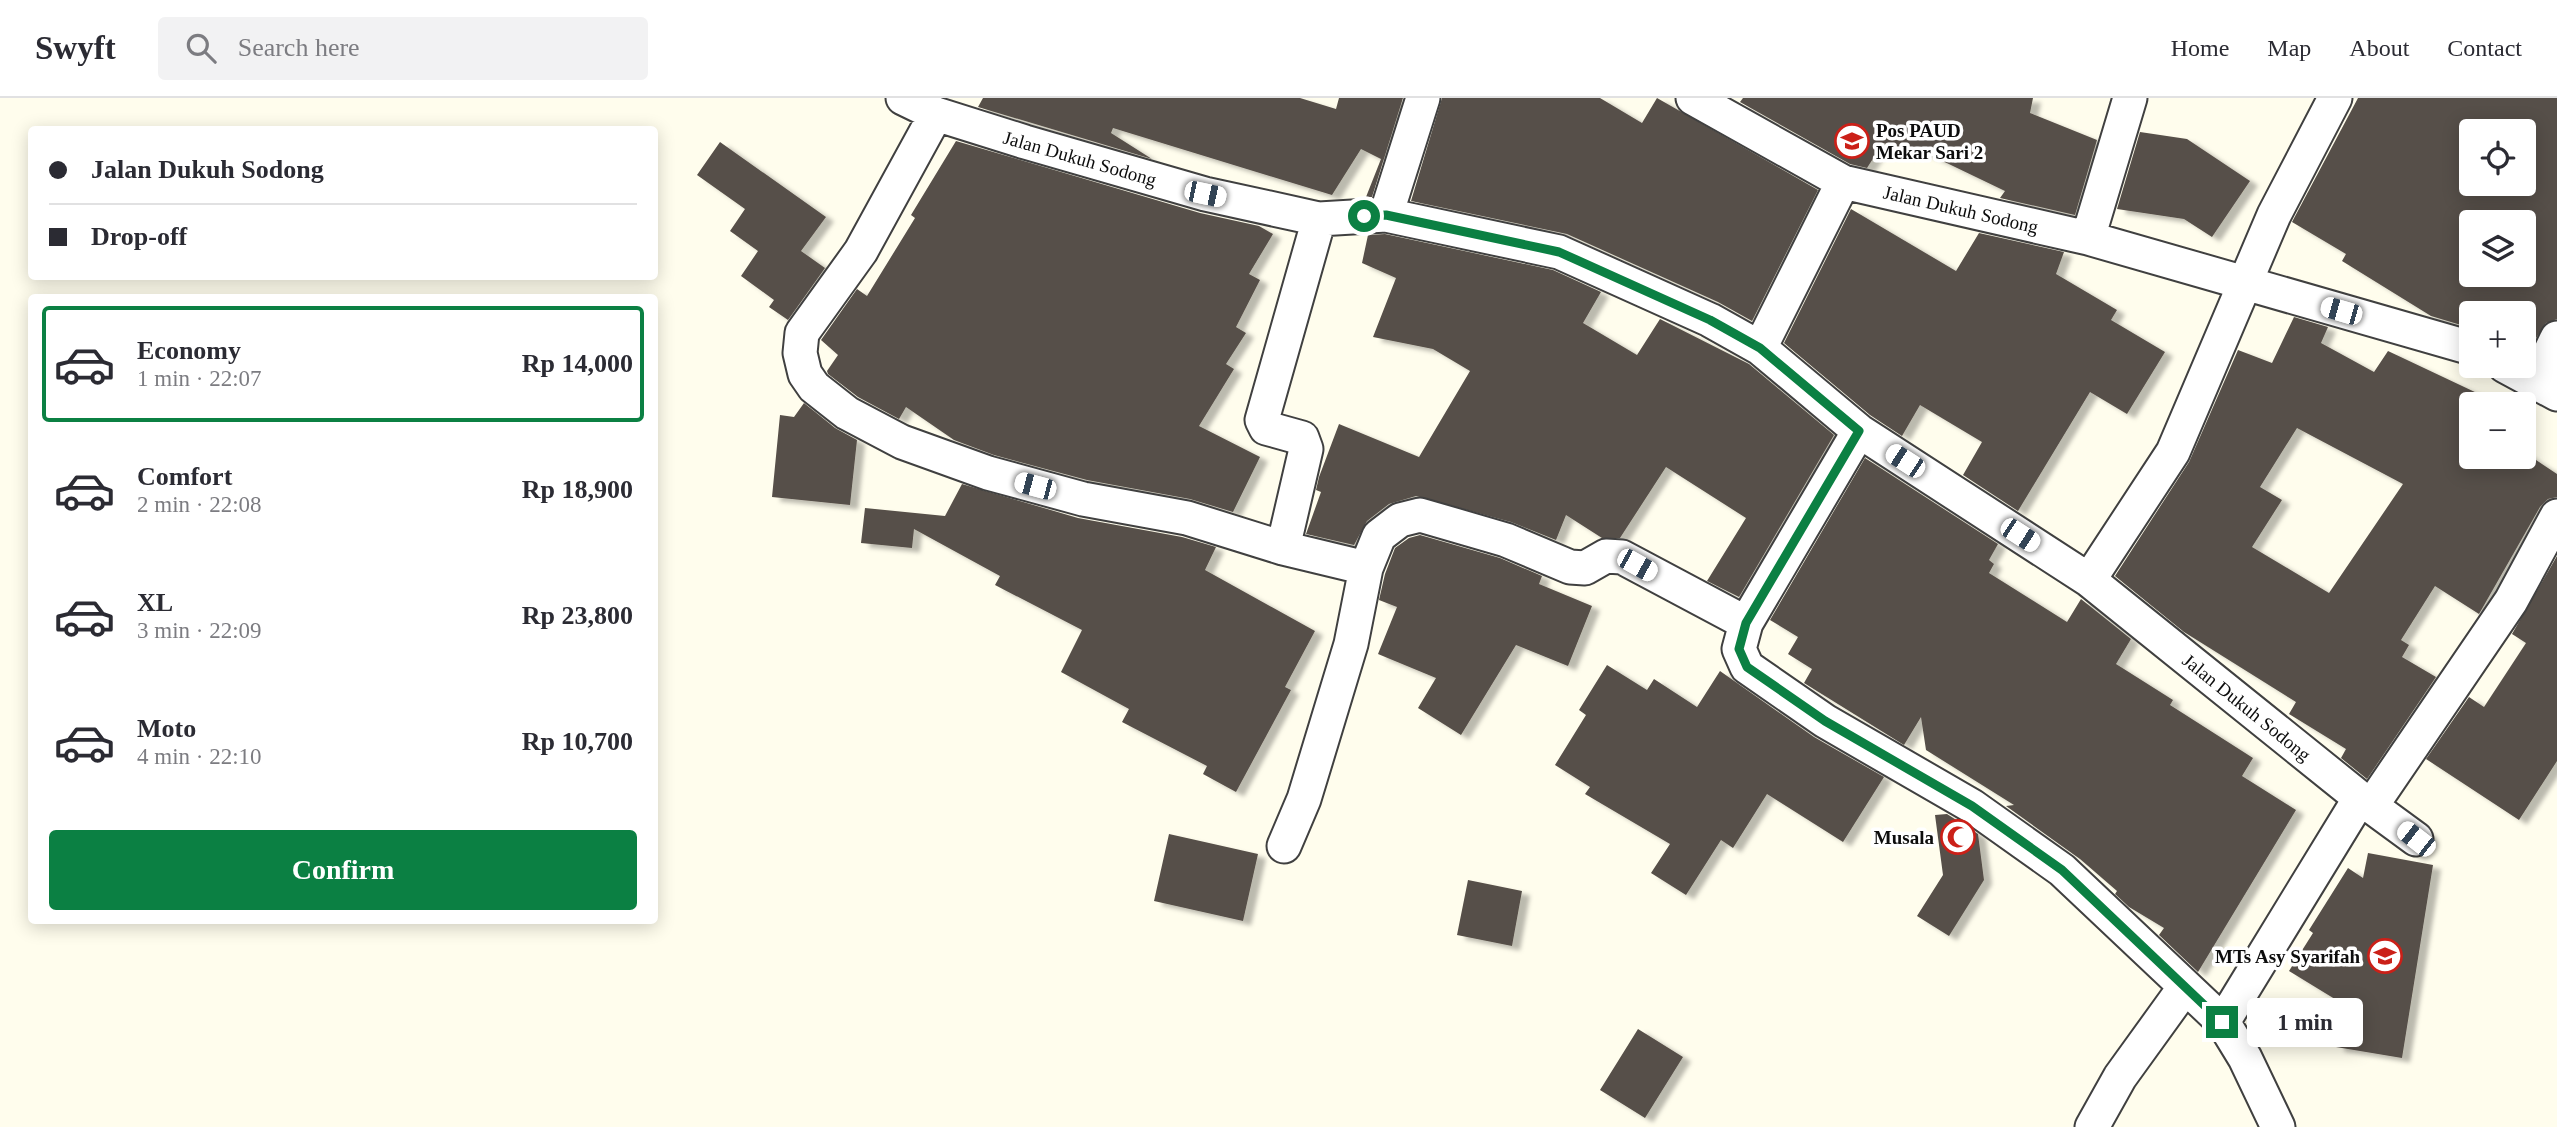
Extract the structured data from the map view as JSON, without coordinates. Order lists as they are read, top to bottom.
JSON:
{
  "streets": {
    "street": ["Jalan Dukuh Sodong"]
  },
  "places": {
    "school or university": ["Pos PAUD Mekar Sari 2", "MTs Asy Syarifah"],
    "mosque": ["Musala"]
  },
  "page": {
    "header": "Swyft",
    "search": "Search here",
    "nav": [
      "Home",
      "Map",
      "About",
      "Contact"
    ],
    "map_buttons": ["+", "−"],
    "banner": ["Jalan Dukuh Sodong", "Drop-off"],
    "list": [
      {
        "name": "Economy",
        "note": "1 min · 22:07",
        "value": "Rp 14,000"
      },
      {
        "name": "Comfort",
        "note": "2 min · 22:08",
        "value": "Rp 18,900"
      },
      {
        "name": "XL",
        "note": "3 min · 22:09",
        "value": "Rp 23,800"
      },
      {
        "name": "Moto",
        "note": "4 min · 22:10",
        "value": "Rp 10,700"
      }
    ],
    "buttons": "Confirm",
    "bubble": "1 min"
  }
}
